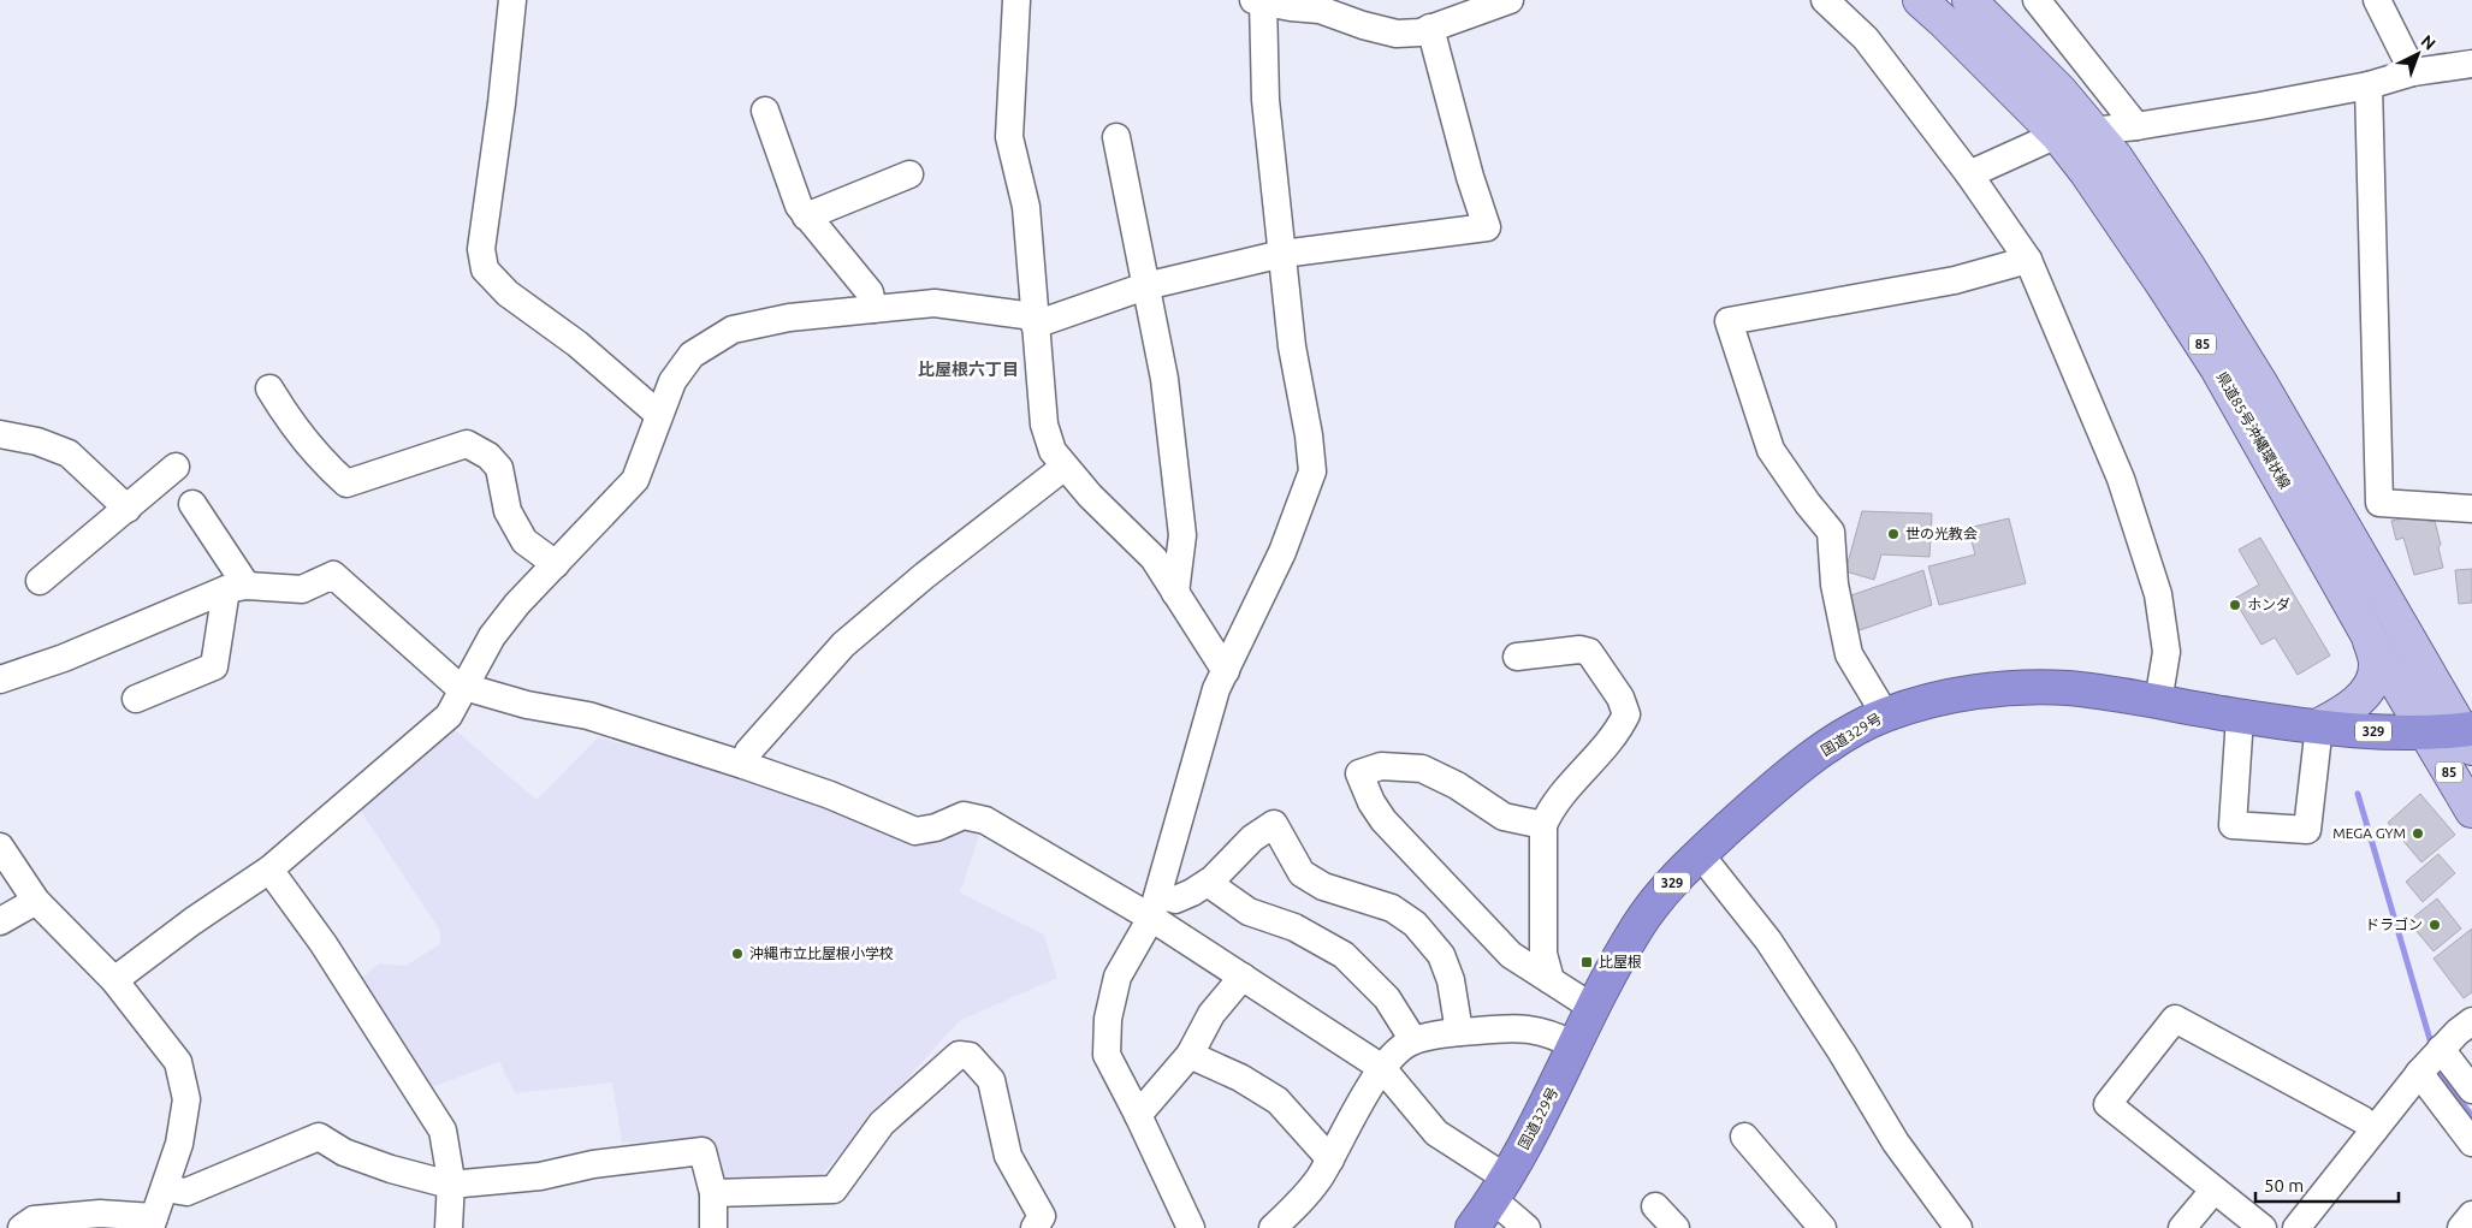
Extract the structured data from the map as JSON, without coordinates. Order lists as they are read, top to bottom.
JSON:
{
  "streets": {
    "highway": ["329", "国道329号"],
    "main road": ["85", "県道85号沖縄環状線"]
  },
  "crossings": [
    ["県道85号沖縄環状線", "国道329号"]
  ],
  "districts": ["比屋根六丁目"],
  "places": {
    "other": [
      "世の光教会",
      "ホンダ",
      "MEGA GYM",
      "ドラゴン",
      "沖縄市立比屋根小学校"
    ],
    "transit": ["比屋根"]
  },
  "scale_bar": "50 m",
  "north": "top right"
}
